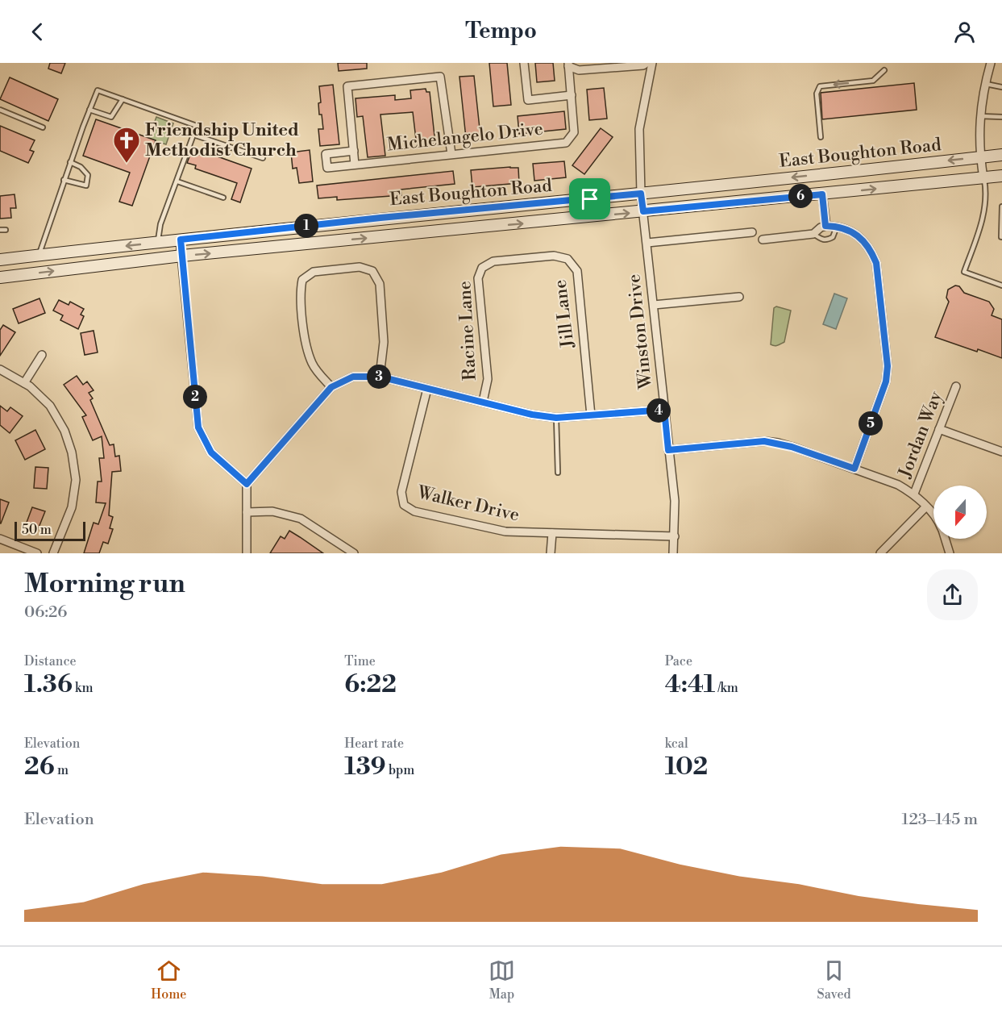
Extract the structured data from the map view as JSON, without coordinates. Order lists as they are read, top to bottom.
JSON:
{
  "streets": {
    "main road": ["East Boughton Road"],
    "street": [
      "Michelangelo Drive",
      "Jill Lane",
      "Racine Lane",
      "Winston Drive",
      "Jordan Way",
      "Walker Drive"
    ]
  },
  "crossings": [
    ["East Boughton Road", "Winston Drive"],
    ["Jill Lane", "Racine Lane"],
    ["Winston Drive", "Walker Drive"]
  ],
  "places": {
    "church": ["Friendship United Methodist Church"]
  },
  "scale_bar": "50 m",
  "north": "bottom",
  "page": {
    "header": "Tempo",
    "pins": [
      "6",
      "1",
      "3",
      "2",
      "4",
      "5"
    ],
    "scale": "50 m",
    "heading": ["Morning run", "06:26"],
    "stats": [
      ["Distance", "1.36 km"],
      ["Time", "6:22"],
      ["Pace", "4:41 /km"],
      ["Elevation", "26 m"],
      ["Heart rate", "139 bpm"],
      ["kcal", "102"]
    ],
    "chart": ["Elevation", "123–145 m"],
    "tabs": ["Home", "Map", "Saved"]
  }
}
